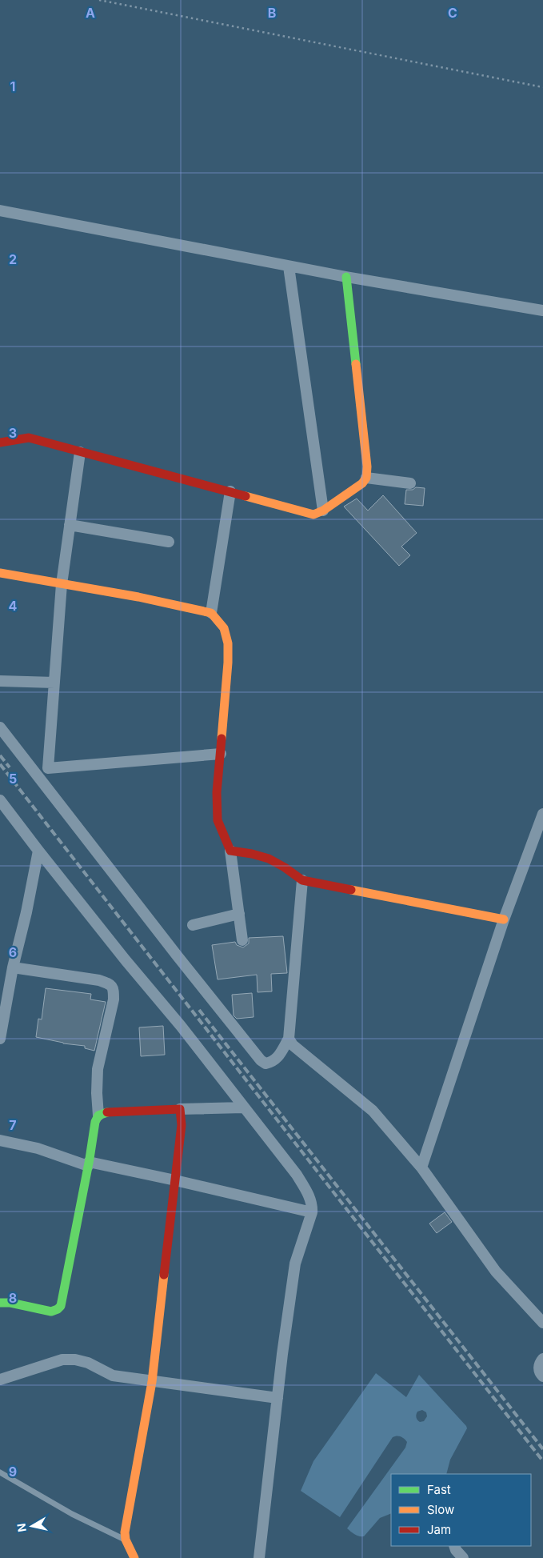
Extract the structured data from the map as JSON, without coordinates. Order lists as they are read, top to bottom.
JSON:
{
  "legend": ["Fast", "Slow", "Jam"],
  "north": "left",
  "grid": {
    "columns": ["A", "B", "C"],
    "rows": [
      "1",
      "2",
      "3",
      "4",
      "5",
      "6",
      "7",
      "8",
      "9"
    ]
  }
}
